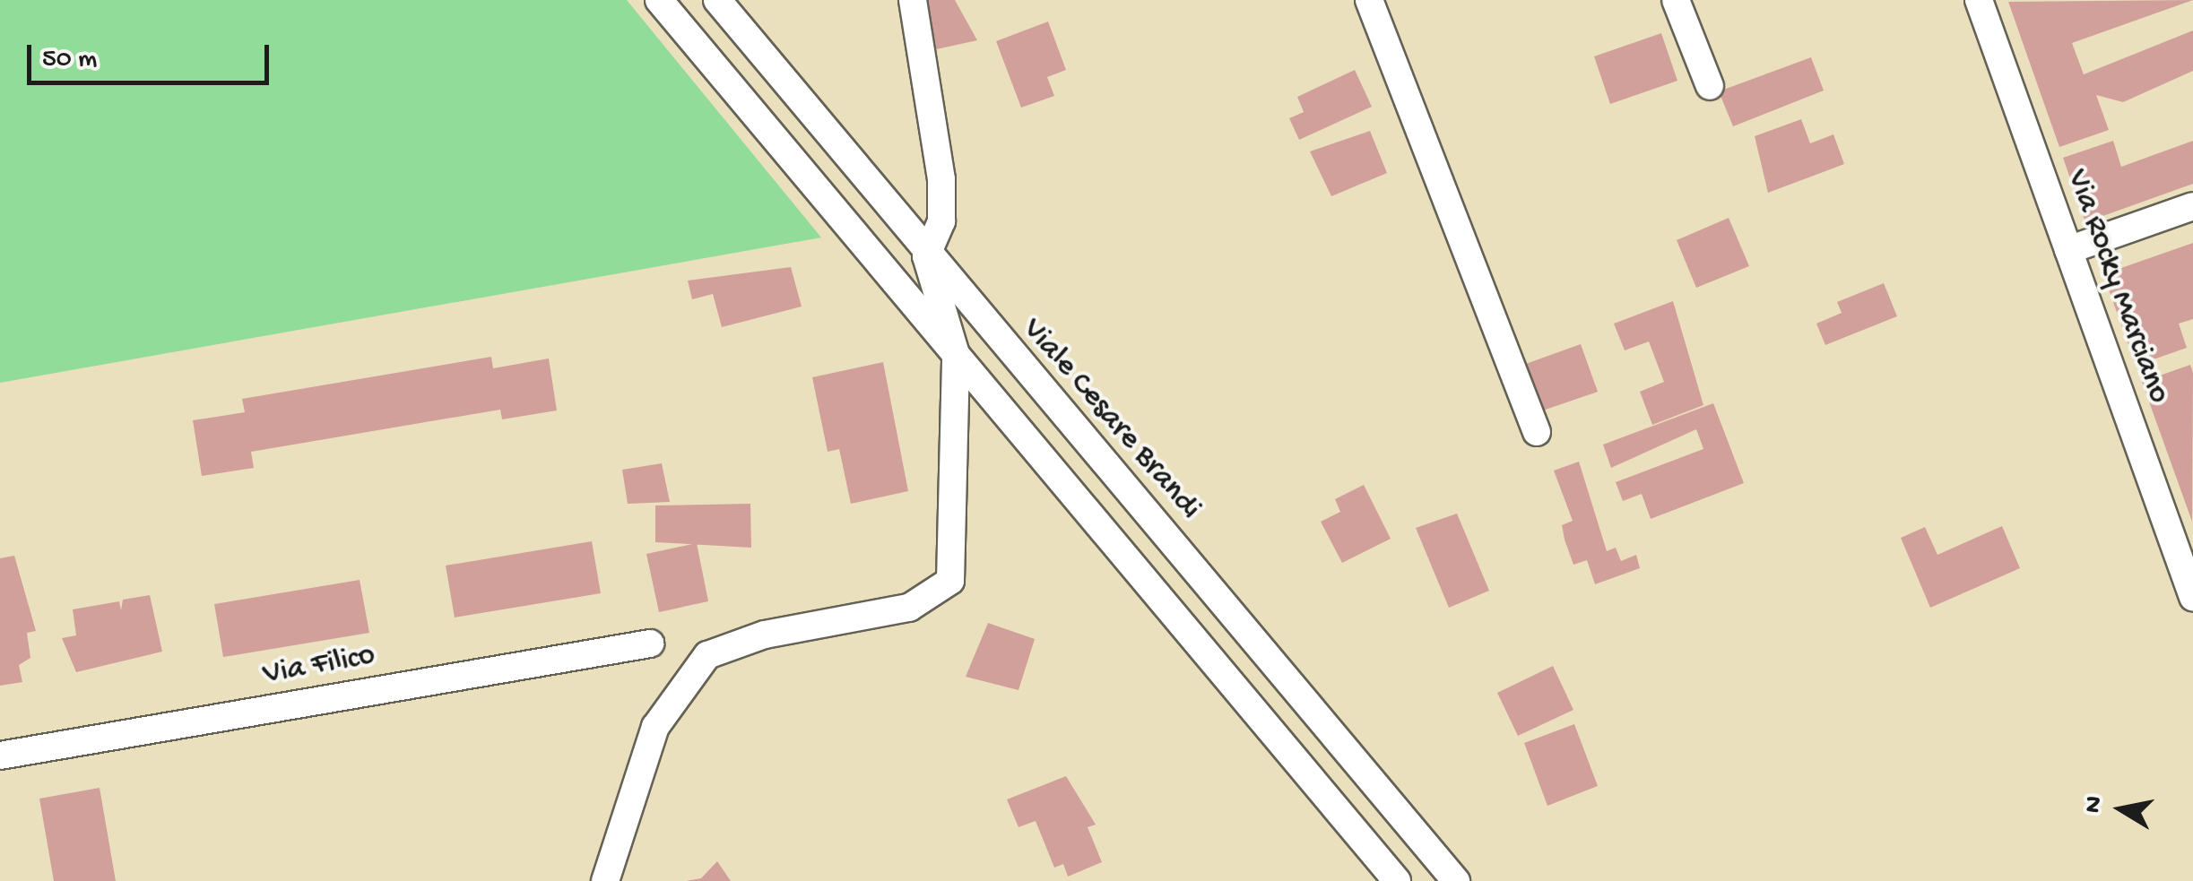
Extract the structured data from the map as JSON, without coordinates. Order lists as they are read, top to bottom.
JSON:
{
  "streets": {
    "street": ["Via Rocky Marciano", "Viale Cesare Brandi", "Via Filico"]
  },
  "scale_bar": "50 m",
  "north": "left"
}
